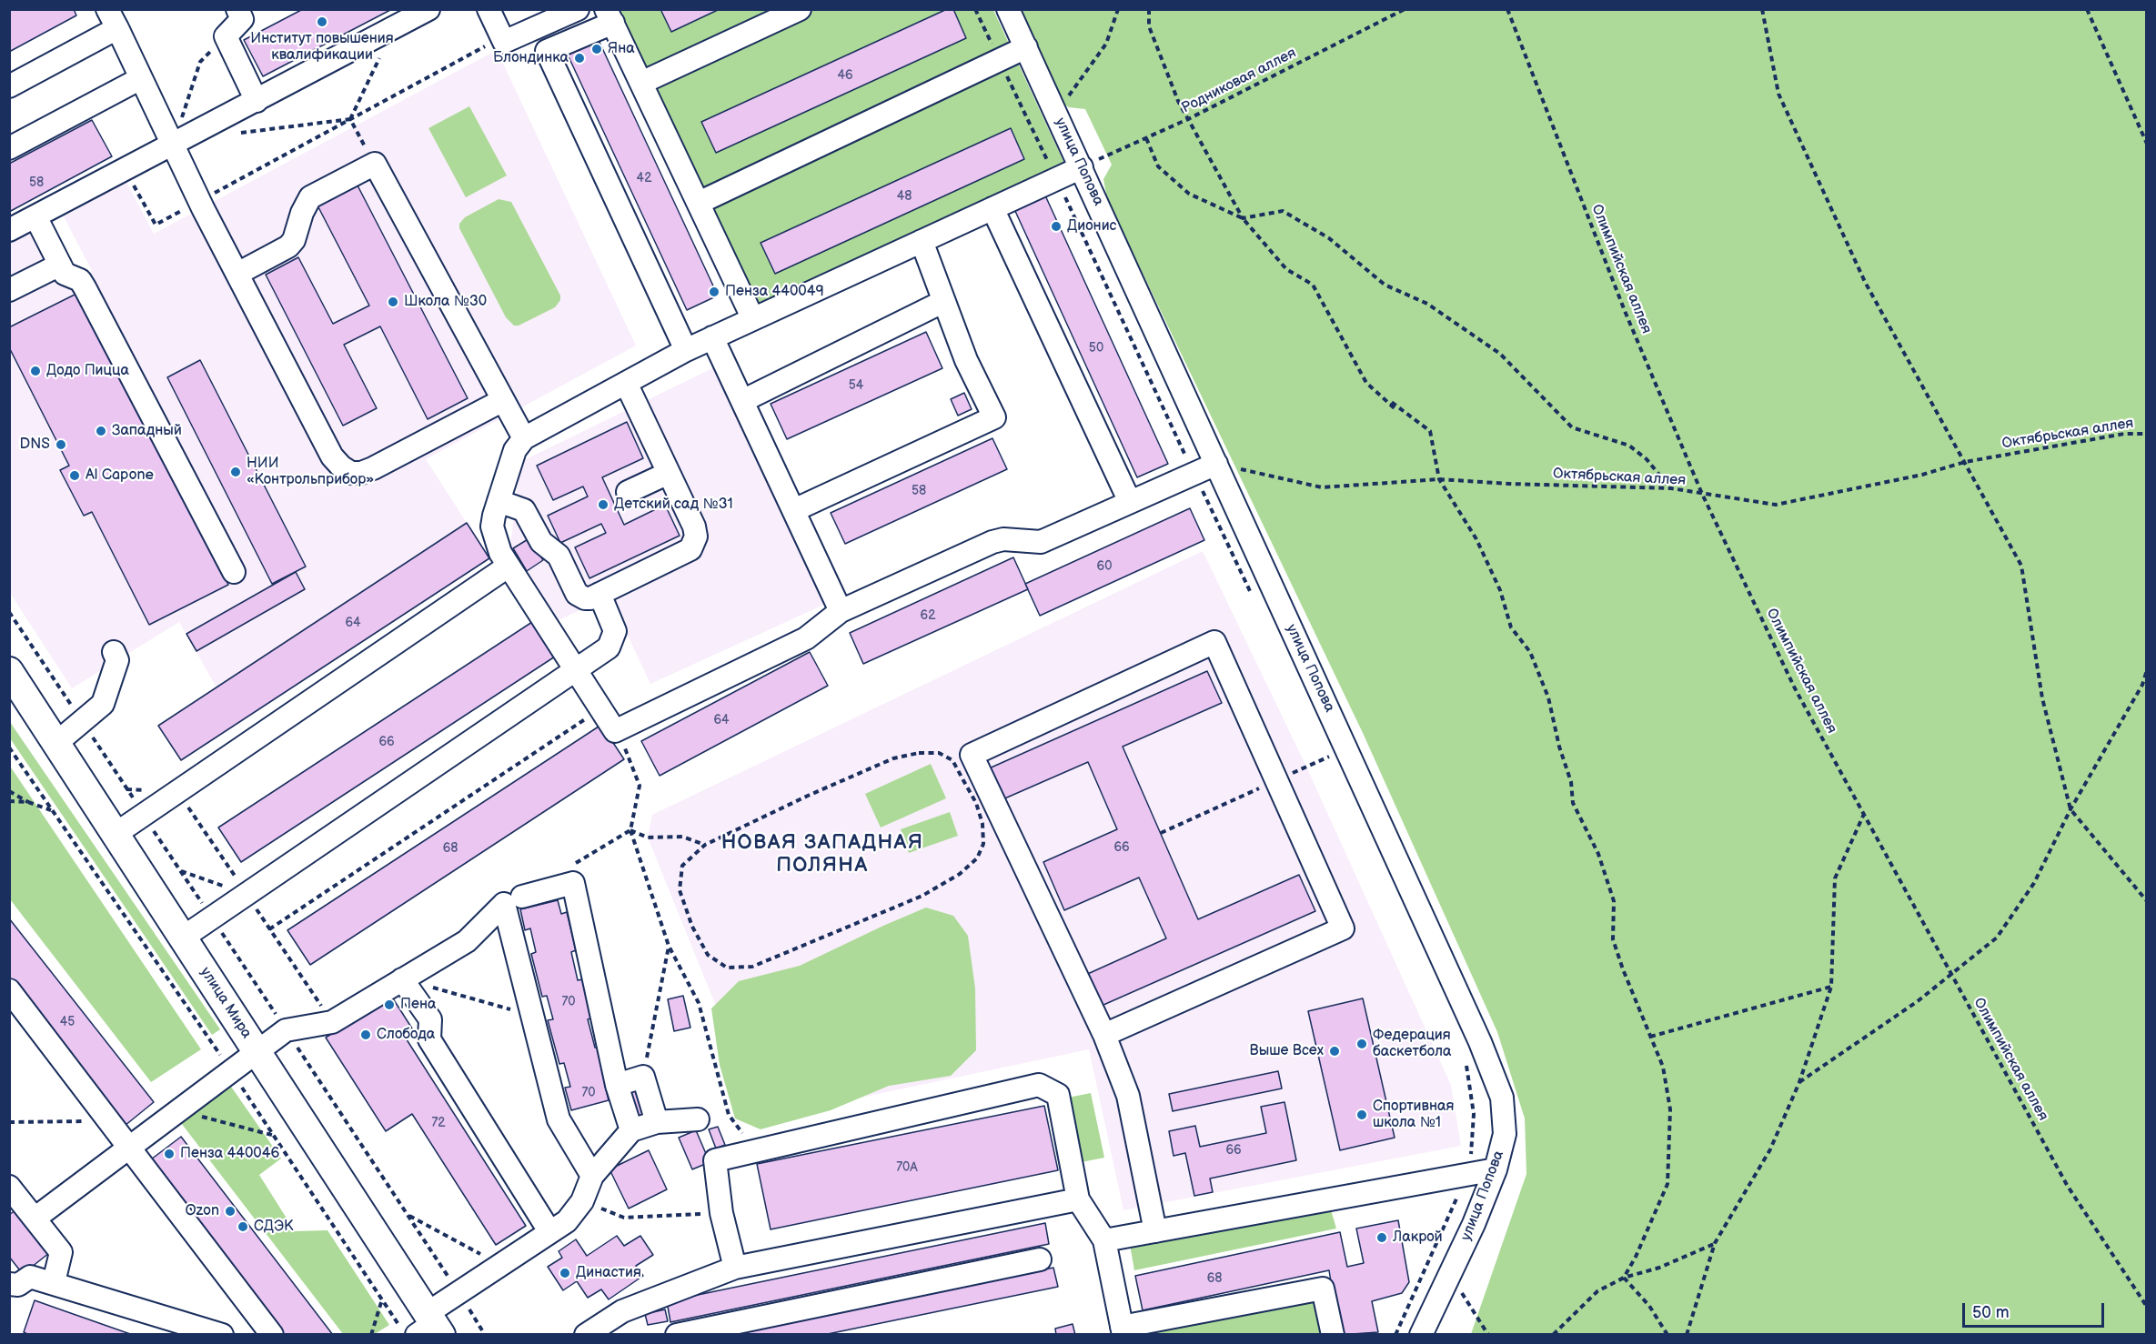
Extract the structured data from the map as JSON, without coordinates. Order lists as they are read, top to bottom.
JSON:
{
  "streets": {
    "main road": ["улица Мира"],
    "street": ["улица Попова"],
    "path": ["Родниковая аллея", "Олимпийская аллея", "Октябрьская аллея"]
  },
  "crossings": [
    ["Родниковая аллея", "улица Попова"],
    ["улица Попова", "Октябрьская аллея"],
    ["Олимпийская аллея", "Октябрьская аллея"]
  ],
  "districts": ["НОВАЯ ЗАПАДНАЯ ПОЛЯНА"],
  "places": [
    "Институт повышения квалификации",
    "Яна",
    "Блондинка",
    "Дионис",
    "Пенза 440049",
    "Школа №30",
    "Додо Пицца",
    "Западный",
    "DNS",
    "НИИ «Контрольприбор»",
    "Al Capone",
    "Детский сад №31",
    "Пена",
    "Слобода",
    "Федерация баскетбола",
    "Выше Всех",
    "Спортивная школа №1",
    "Пенза 440046",
    "Ozon",
    "СДЭК",
    "Лакрой",
    "Династия"
  ],
  "house_numbers": [
    "46",
    "42",
    "58",
    "48",
    "50",
    "54",
    "58",
    "60",
    "62",
    "64",
    "64",
    "66",
    "66",
    "68",
    "70",
    "45",
    "70",
    "72",
    "66",
    "70А",
    "68"
  ],
  "scale_bar": "50 m"
}
